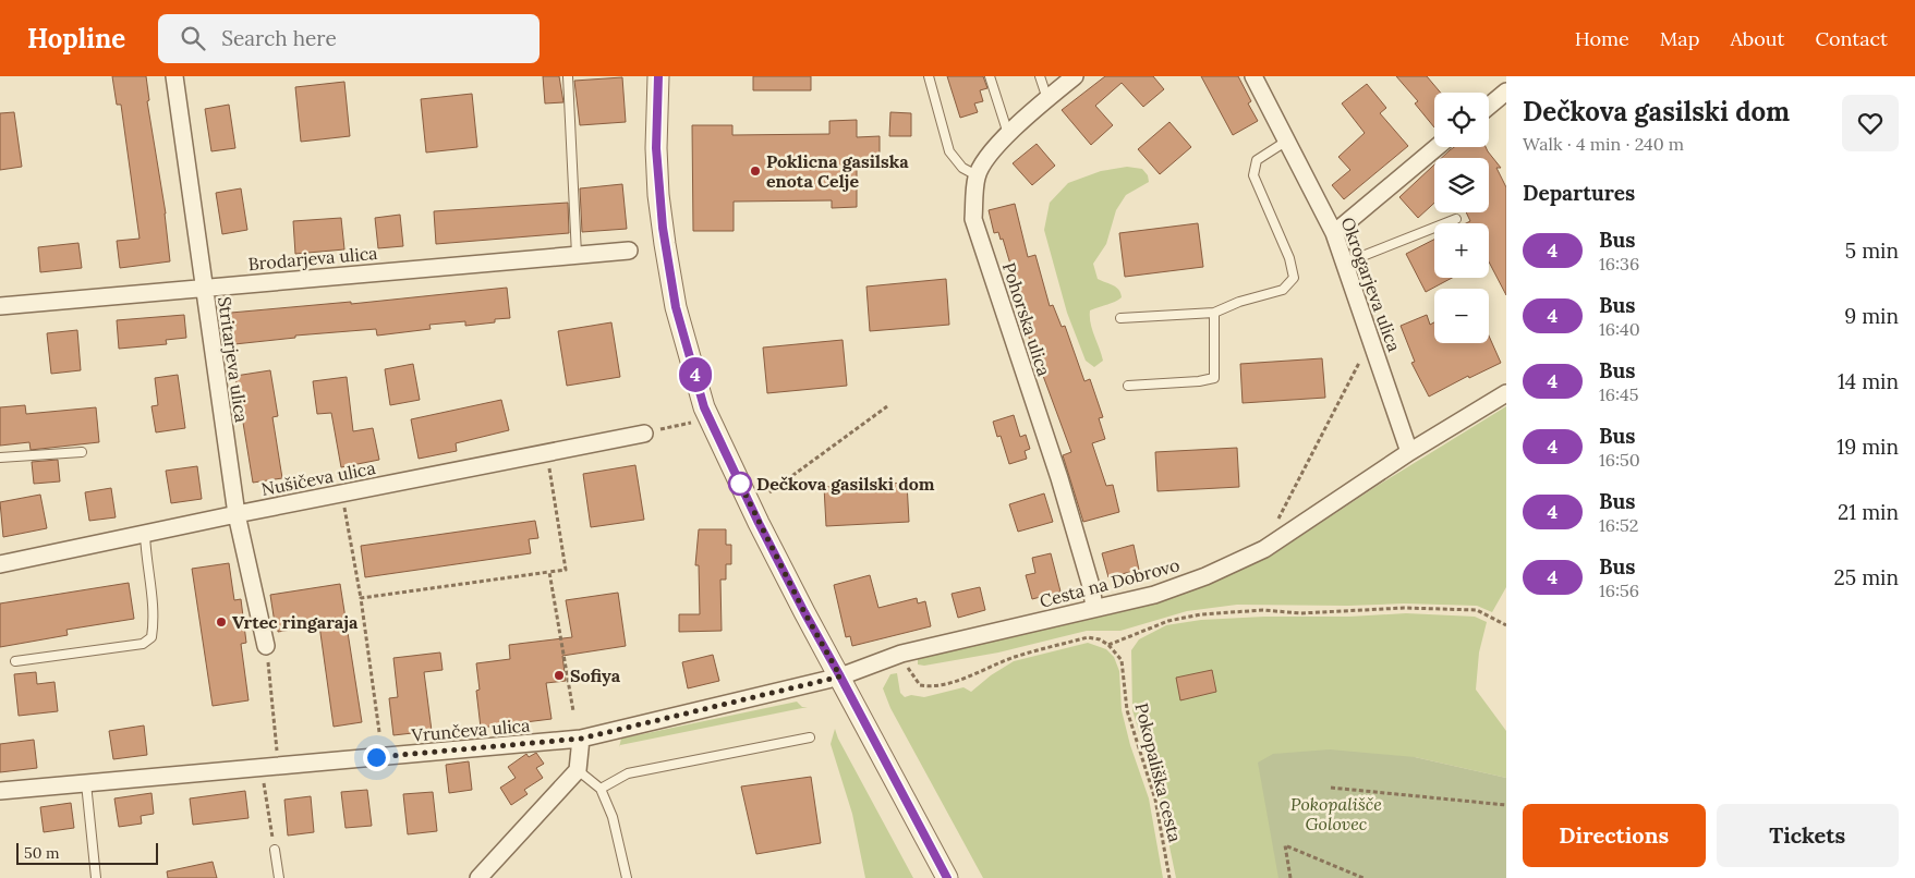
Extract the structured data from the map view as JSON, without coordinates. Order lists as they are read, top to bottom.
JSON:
{
  "streets": {
    "street": [
      "Brodarjeva ulica",
      "Okrogarjeva ulica",
      "Pohorska ulica",
      "Stritarjeva ulica",
      "Nušičeva ulica",
      "Cesta na Dobrovo",
      "Vrunčeva ulica"
    ],
    "path": ["Pokopališka cesta"]
  },
  "crossings": [
    ["Brodarjeva ulica", "Stritarjeva ulica"],
    ["Okrogarjeva ulica", "Cesta na Dobrovo"],
    ["Pohorska ulica", "Cesta na Dobrovo"],
    ["Stritarjeva ulica", "Nušičeva ulica"],
    ["Cesta na Dobrovo", "Vrunčeva ulica"]
  ],
  "parks": ["Pokopališče Golovec"],
  "places": [
    "Poklicna gasilska enota Celje",
    "Dečkova gasilski dom",
    "Vrtec ringaraja",
    "Sofiya"
  ],
  "lines": ["bus line 4"],
  "scale_bar": "50 m",
  "page": {
    "header": "Hopline",
    "search": "Search here",
    "nav": [
      "Home",
      "Map",
      "About",
      "Contact"
    ],
    "on_map": "4",
    "heading": [
      ["Dečkova gasilski dom", "Walk · 4 min · 240 m"],
      "Departures"
    ],
    "map_buttons": ["+", "−"],
    "list": [
      {
        "mark": "4",
        "name": "Bus",
        "note": "16:36",
        "value": "5 min"
      },
      {
        "mark": "4",
        "name": "Bus",
        "note": "16:40",
        "value": "9 min"
      },
      {
        "mark": "4",
        "name": "Bus",
        "note": "16:45",
        "value": "14 min"
      },
      {
        "mark": "4",
        "name": "Bus",
        "note": "16:50",
        "value": "19 min"
      },
      {
        "mark": "4",
        "name": "Bus",
        "note": "16:52",
        "value": "21 min"
      },
      {
        "mark": "4",
        "name": "Bus",
        "note": "16:56",
        "value": "25 min"
      }
    ],
    "buttons": ["Directions", "Tickets"],
    "scale": "50 m"
  }
}
